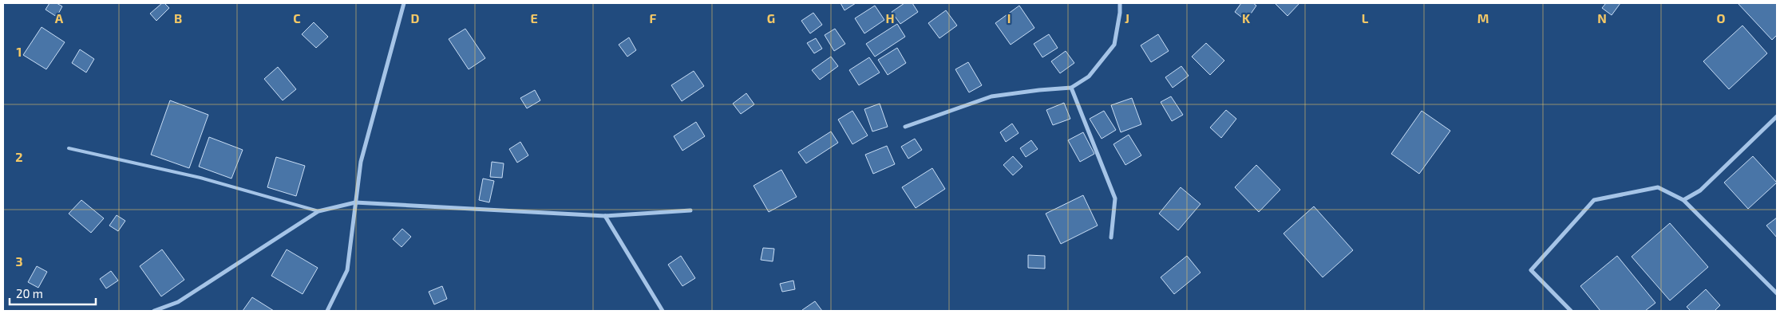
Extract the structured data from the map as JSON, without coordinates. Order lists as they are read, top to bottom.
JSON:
{
  "scale_bar": "20 m",
  "grid": {
    "columns": [
      "A",
      "B",
      "C",
      "D",
      "E",
      "F",
      "G",
      "H",
      "I",
      "J",
      "K",
      "L",
      "M",
      "N",
      "O"
    ],
    "rows": ["1", "2", "3"]
  }
}
